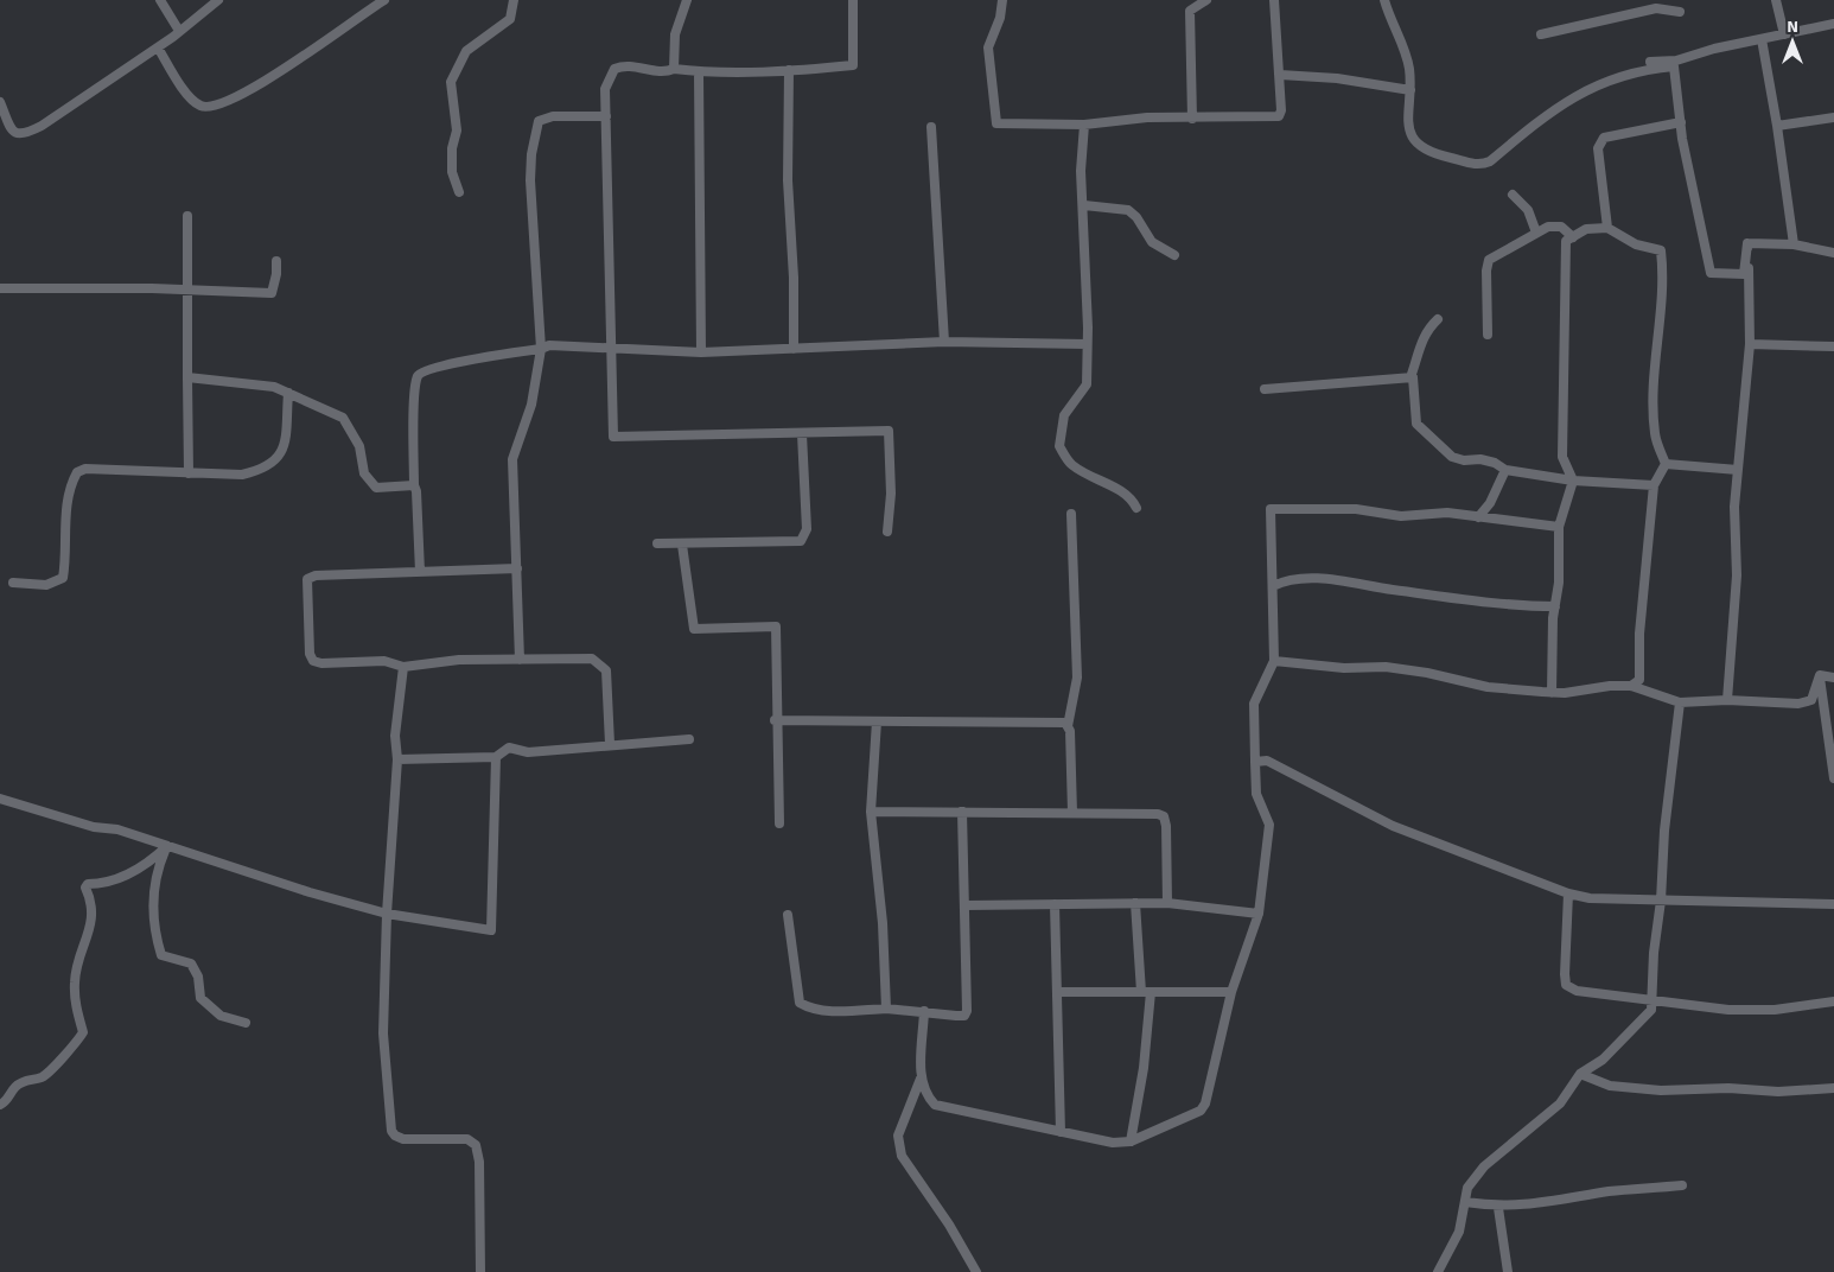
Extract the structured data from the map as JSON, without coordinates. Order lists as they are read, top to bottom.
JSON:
{
  "north": "top"
}
